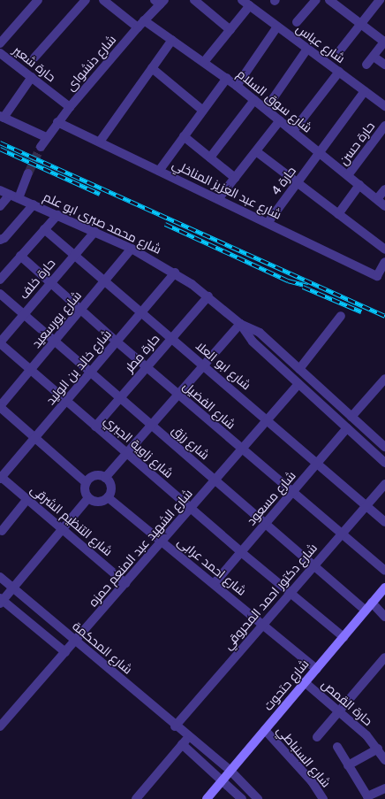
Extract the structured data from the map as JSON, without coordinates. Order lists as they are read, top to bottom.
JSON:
{
  "streets": {
    "main road": ["شارع حتحوت"],
    "street": [
      "شارع عباس",
      "شارع دنشواى",
      "حارة شعير",
      "شارع سوق السلام",
      "حارة حسن",
      "حارة 4",
      "شارع عبد العزيز المناخلي",
      "شارع محمد صبرى ابو علم",
      "حارة خلف",
      "شارع بورسعيد",
      "حارة مطر",
      "شارع ابو العلا",
      "شارع خالد بن الوليد",
      "شارع الفضيل",
      "شارع رزق",
      "شارع زاوية الجبري",
      "شارع مسعود",
      "شارع التنظيم الشرقى",
      "شارع الشهيد عبد المنعم حمزه",
      "شارع احمد عرابى",
      "شارع دكتور احمد المحروقي",
      "شارع المحكمة",
      "حارة القمص",
      "شارع السنباطي"
    ]
  },
  "crossings": [
    ["شارع عباس", "حارة 4"],
    ["شارع دنشواى", "حارة شعير"],
    ["شارع دنشواى", "شارع سوق السلام"],
    ["شارع دنشواى", "شارع عبد العزيز المناخلي"],
    ["شارع سوق السلام", "حارة حسن"],
    ["شارع سوق السلام", "حارة 4"],
    ["حارة 4", "شارع عبد العزيز المناخلي"],
    ["شارع محمد صبرى ابو علم", "حارة خلف"],
    ["شارع محمد صبرى ابو علم", "شارع بورسعيد"],
    ["شارع محمد صبرى ابو علم", "حارة مطر"],
    ["شارع محمد صبرى ابو علم", "شارع خالد بن الوليد"],
    ["شارع محمد صبرى ابو علم", "شارع مسعود"],
    ["شارع محمد صبرى ابو علم", "شارع الشهيد عبد المنعم حمزه"],
    ["حارة خلف", "شارع ابو العلا"],
    ["حارة خلف", "شارع الفضيل"],
    ["حارة خلف", "شارع رزق"],
    ["حارة خلف", "شارع زاوية الجبري"],
    ["شارع بورسعيد", "شارع ابو العلا"],
    ["شارع بورسعيد", "شارع الفضيل"],
    ["شارع بورسعيد", "شارع رزق"],
    ["شارع بورسعيد", "شارع زاوية الجبري"],
    ["حارة مطر", "شارع ابو العلا"],
    ["حارة مطر", "شارع الفضيل"],
    ["حارة مطر", "شارع رزق"],
    ["حارة مطر", "شارع زاوية الجبري"],
    ["شارع ابو العلا", "شارع خالد بن الوليد"],
    ["شارع ابو العلا", "شارع مسعود"],
    ["شارع ابو العلا", "شارع الشهيد عبد المنعم حمزه"],
    ["شارع ابو العلا", "شارع دكتور احمد المحروقي"],
    ["شارع خالد بن الوليد", "شارع الفضيل"],
    ["شارع خالد بن الوليد", "شارع رزق"],
    ["شارع خالد بن الوليد", "شارع زاوية الجبري"],
    ["شارع خالد بن الوليد", "شارع التنظيم الشرقى"],
    ["شارع الفضيل", "شارع مسعود"],
    ["شارع الفضيل", "شارع الشهيد عبد المنعم حمزه"],
    ["شارع الفضيل", "شارع دكتور احمد المحروقي"],
    ["شارع رزق", "شارع مسعود"],
    ["شارع رزق", "شارع الشهيد عبد المنعم حمزه"],
    ["شارع رزق", "شارع دكتور احمد المحروقي"],
    ["شارع رزق", "شارع حتحوت"],
    ["شارع زاوية الجبري", "شارع مسعود"],
    ["شارع زاوية الجبري", "شارع الشهيد عبد المنعم حمزه"],
    ["شارع زاوية الجبري", "شارع دكتور احمد المحروقي"],
    ["شارع زاوية الجبري", "شارع حتحوت"],
    ["شارع مسعود", "شارع احمد عرابى"],
    ["شارع التنظيم الشرقى", "شارع الشهيد عبد المنعم حمزه"],
    ["شارع الشهيد عبد المنعم حمزه", "شارع احمد عرابى"],
    ["شارع الشهيد عبد المنعم حمزه", "شارع المحكمة"],
    ["شارع احمد عرابى", "شارع دكتور احمد المحروقي"],
    ["شارع احمد عرابى", "شارع حتحوت"],
    ["شارع دكتور احمد المحروقي", "شارع المحكمة"],
    ["شارع المحكمة", "شارع حتحوت"],
    ["شارع حتحوت", "حارة القمص"],
    ["شارع حتحوت", "شارع السنباطي"]
  ]
}
